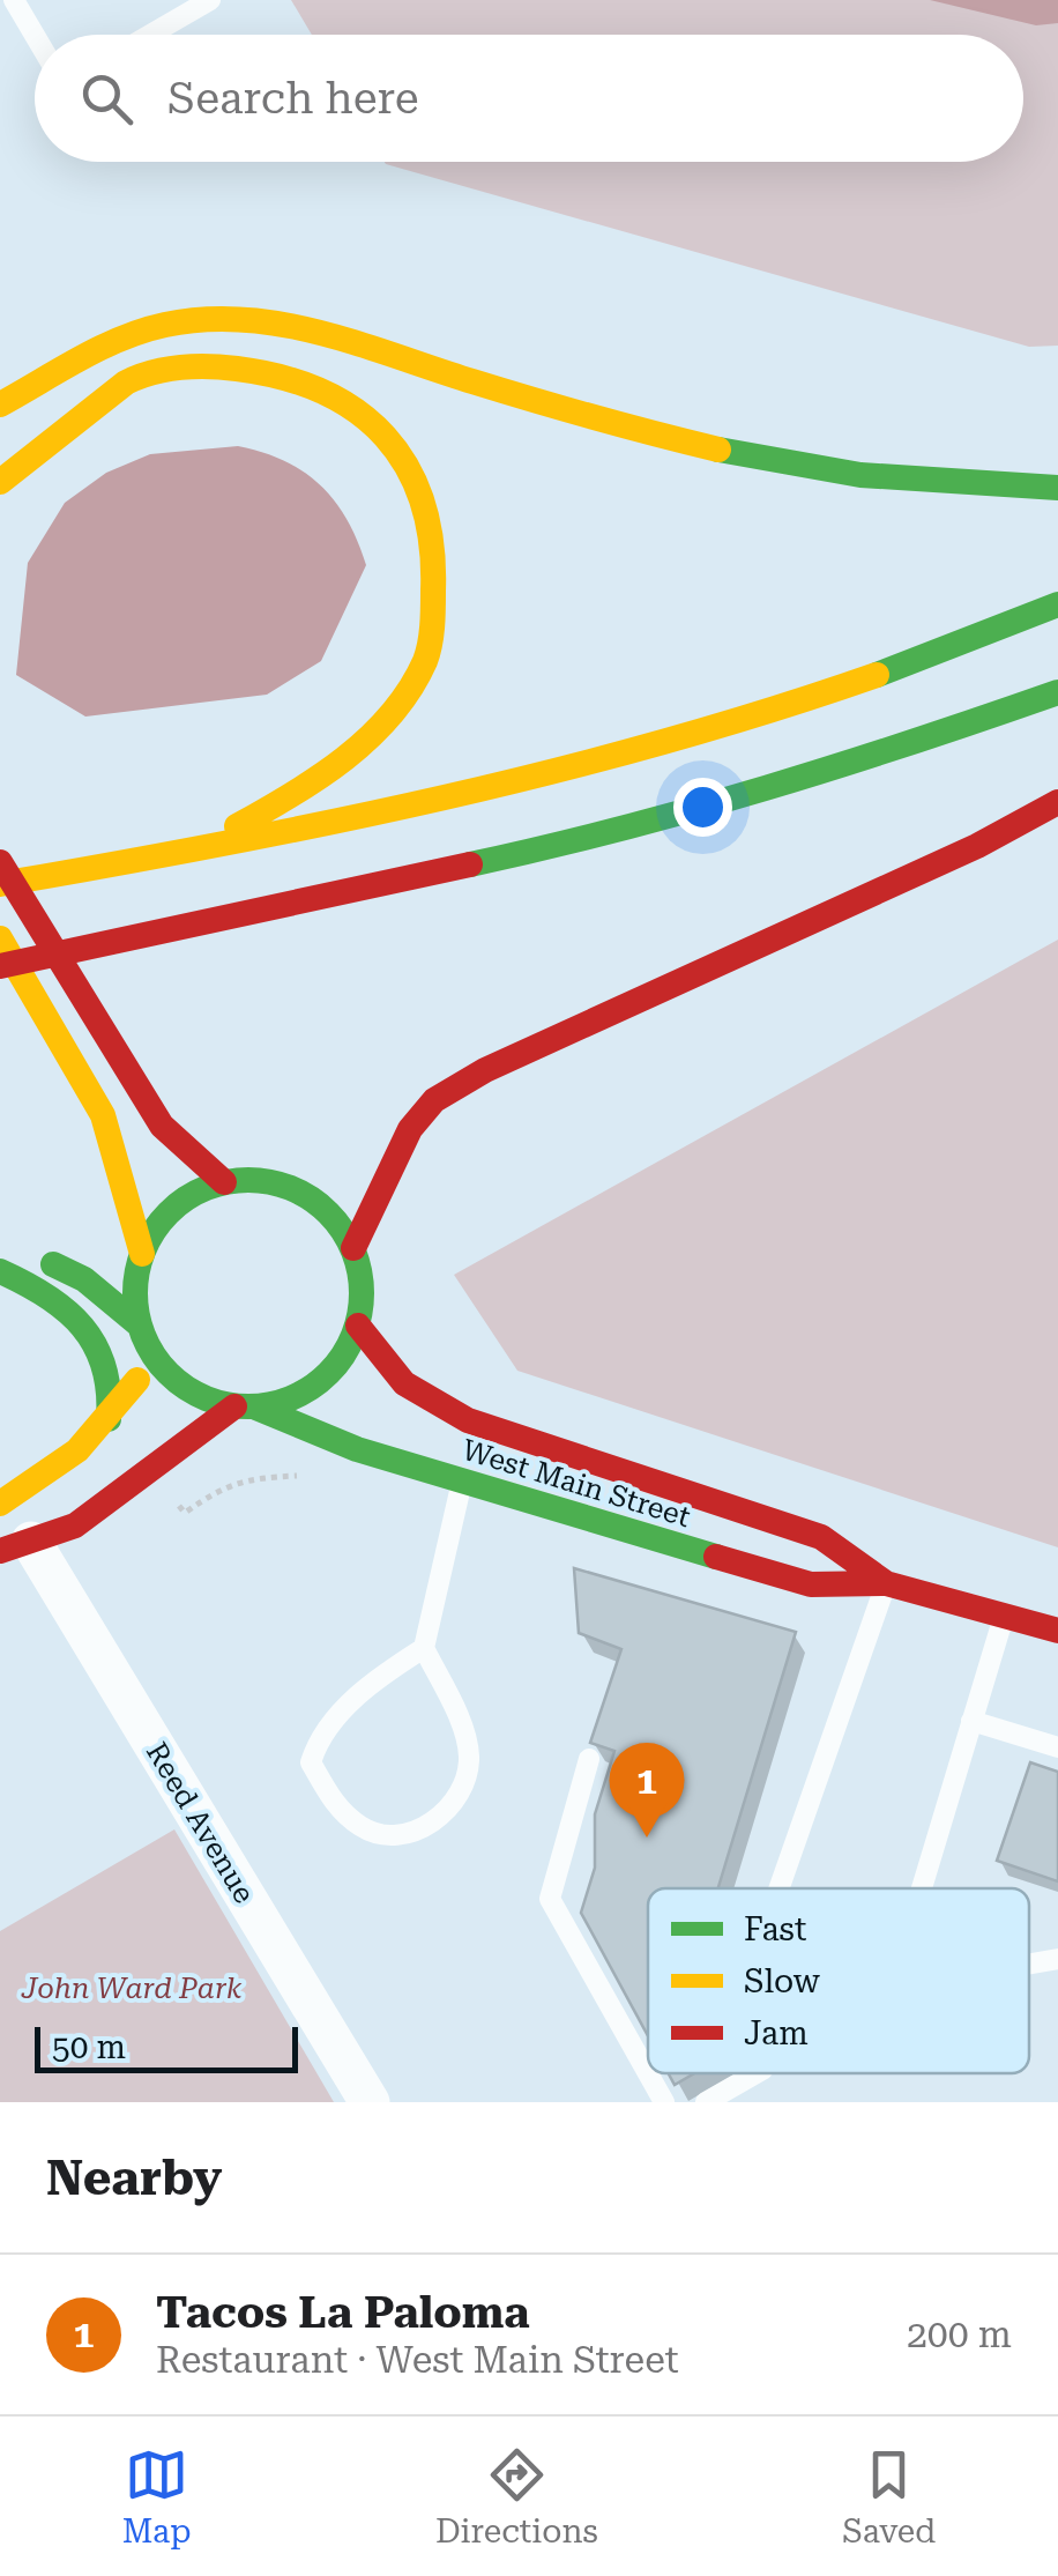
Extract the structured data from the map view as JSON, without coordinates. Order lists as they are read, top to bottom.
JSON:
{
  "streets": {
    "main road": ["West Main Street"],
    "street": ["Reed Avenue"]
  },
  "parks": ["John Ward Park"],
  "legend": ["Fast", "Slow", "Jam"],
  "scale_bar": "50 m",
  "page": {
    "search": "Search here",
    "pins": "1",
    "scale": "50 m",
    "heading": "Nearby",
    "list": [
      {
        "mark": "1",
        "name": "Tacos La Paloma",
        "note": "Restaurant · West Main Street",
        "value": "200 m"
      }
    ],
    "nav": ["Map", "Directions", "Saved"]
  }
}
